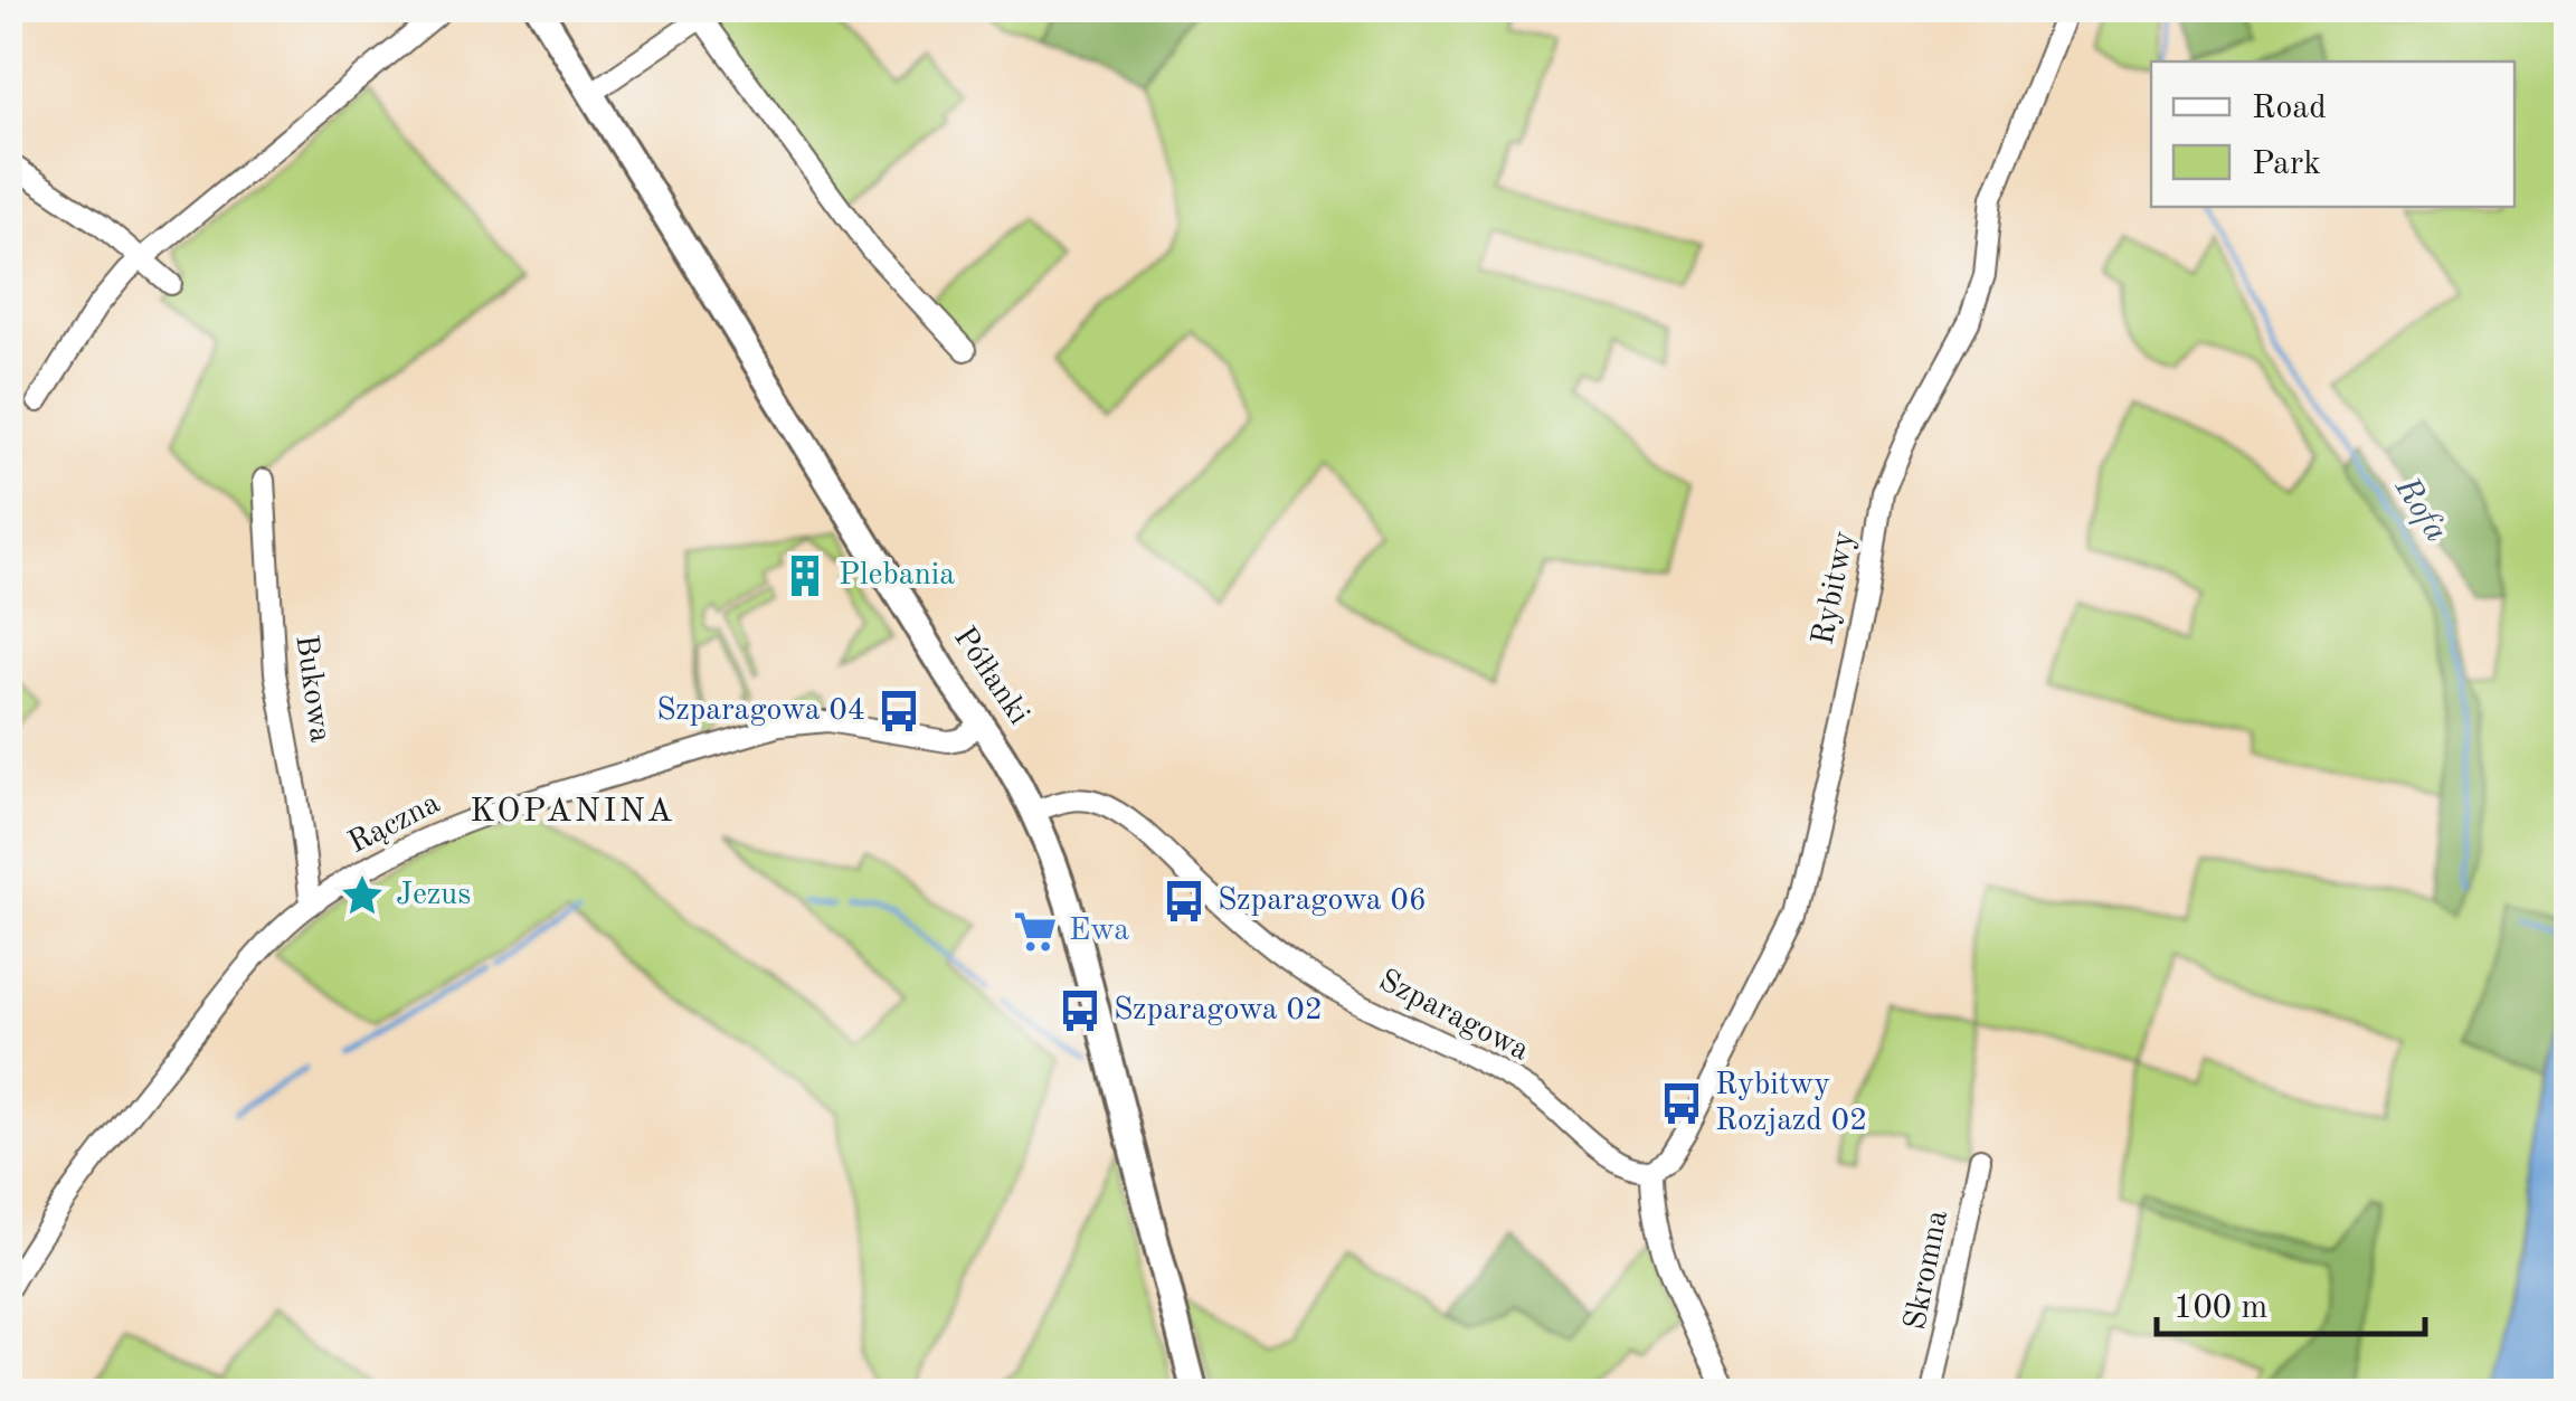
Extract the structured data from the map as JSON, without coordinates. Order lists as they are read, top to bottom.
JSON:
{
  "streets": {
    "street": [
      "Rybitwy",
      "Półłanki",
      "Bukowa",
      "Rączna",
      "Szparagowa",
      "Skromna"
    ]
  },
  "crossings": [
    ["Rybitwy", "Szparagowa"],
    ["Półłanki", "Rączna"],
    ["Półłanki", "Szparagowa"],
    ["Bukowa", "Rączna"]
  ],
  "districts": ["KOPANINA"],
  "water": ["Rofa"],
  "places": {
    "building": ["Plebania"],
    "bus stop": [
      "Szparagowa 04",
      "Szparagowa 06",
      "Szparagowa 02",
      "Rybitwy Rozjazd 02"
    ],
    "place": ["Jezus"],
    "supermarket": ["Ewa"]
  },
  "legend": ["Road", "Park"],
  "scale_bar": "100 m"
}
